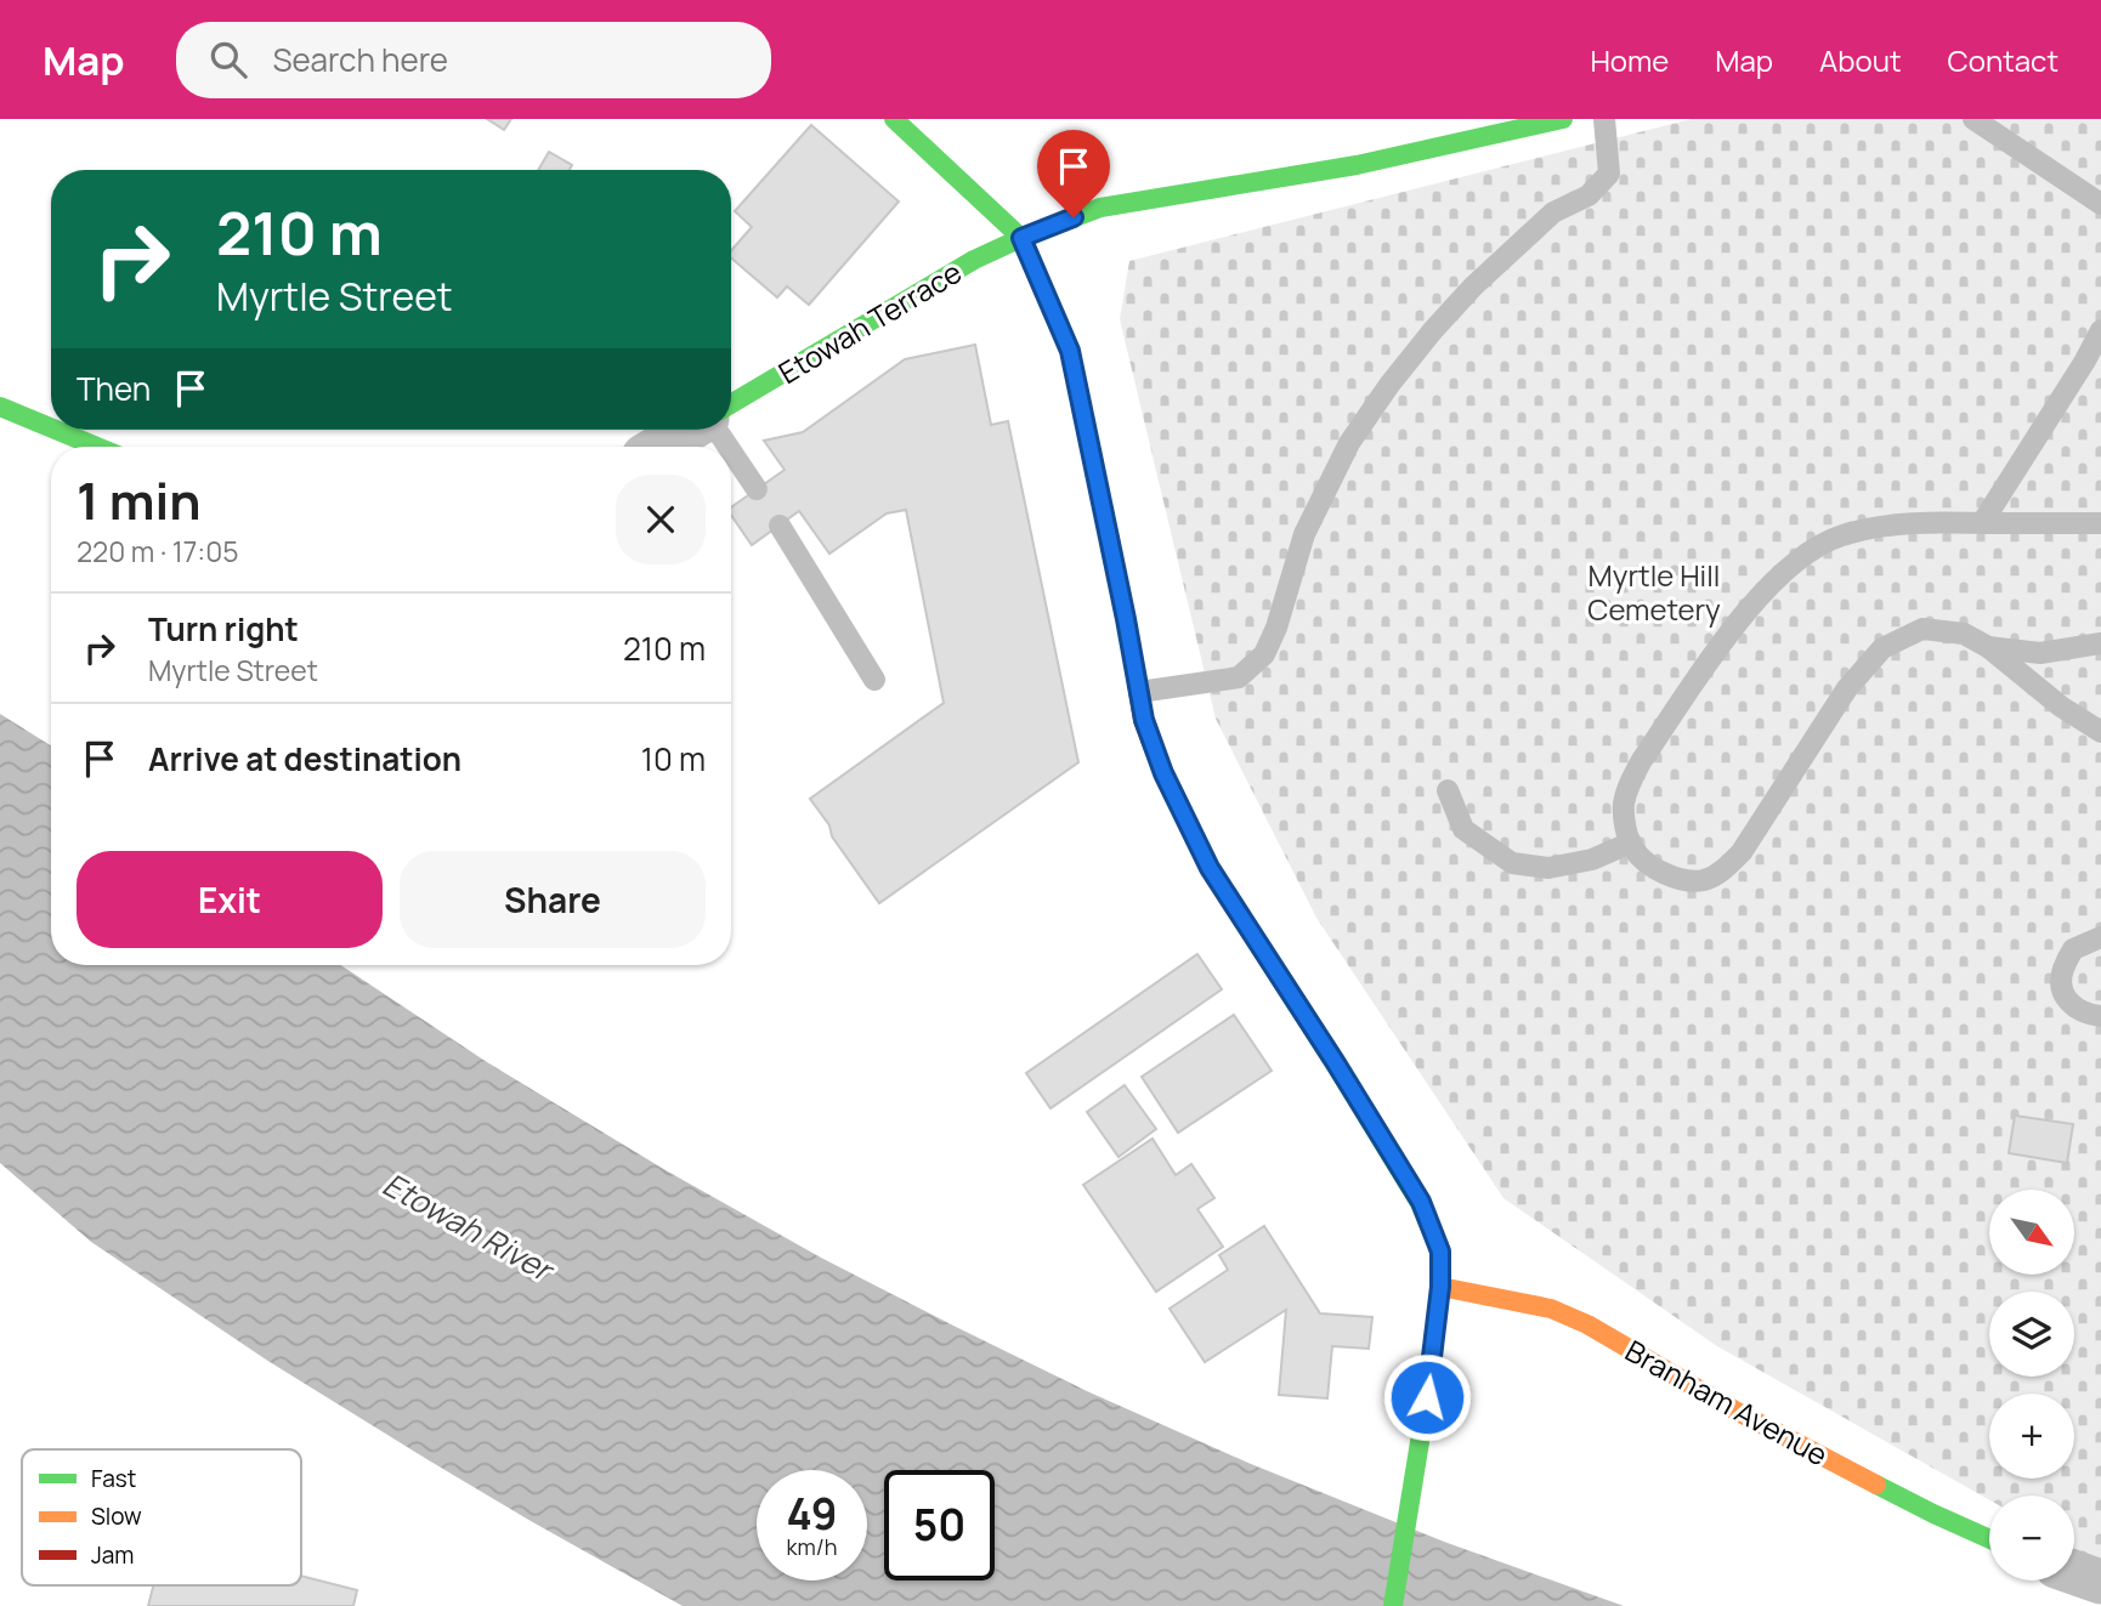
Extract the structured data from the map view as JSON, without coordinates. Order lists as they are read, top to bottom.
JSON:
{
  "streets": {
    "street": ["Etowah Terrace", "Branham Avenue"]
  },
  "water": ["Etowah River"],
  "parks": ["Myrtle Hill Cemetery"],
  "legend": ["Fast", "Slow", "Jam"],
  "north": "bottom right",
  "page": {
    "header": "Map",
    "search": "Search here",
    "nav": [
      "Home",
      "Map",
      "About",
      "Contact"
    ],
    "turn": ["210 m", "Myrtle Street"],
    "then": "Then",
    "heading": ["1 min", "220 m · 17:05"],
    "list": [
      {
        "name": "Turn right",
        "note": "Myrtle Street",
        "value": "210 m"
      },
      {
        "name": "Arrive at destination",
        "value": "10 m"
      }
    ],
    "buttons": ["Exit", "Share"],
    "map_buttons": ["+", "−"],
    "speed": "49 km/h",
    "limit": "50"
  }
}
